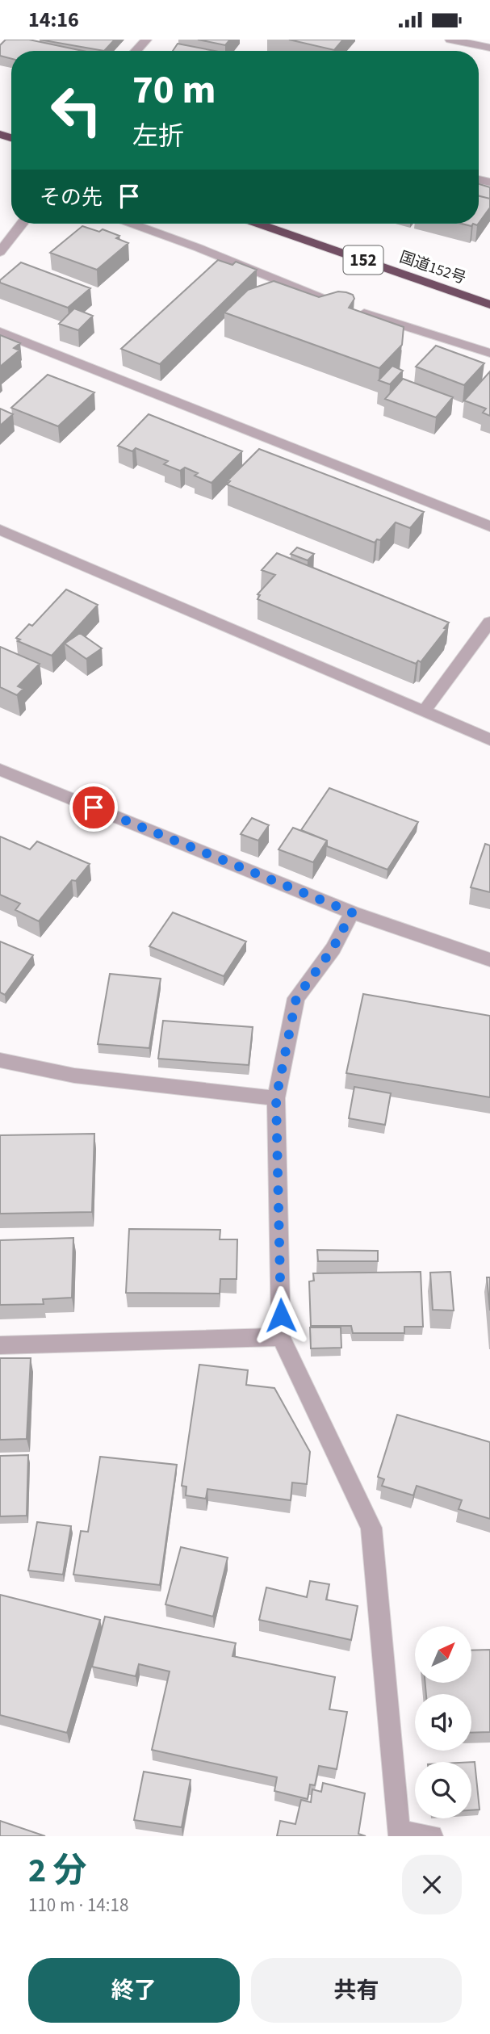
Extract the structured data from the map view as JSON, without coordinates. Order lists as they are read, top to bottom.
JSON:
{
  "streets": {
    "highway": ["152", "国道152号"]
  },
  "north": "top right",
  "page": {
    "status": "14:16",
    "turn": ["70 m", "左折"],
    "then": "その先",
    "heading": ["2 分", "110 m · 14:18"],
    "buttons": ["終了", "共有"]
  }
}
